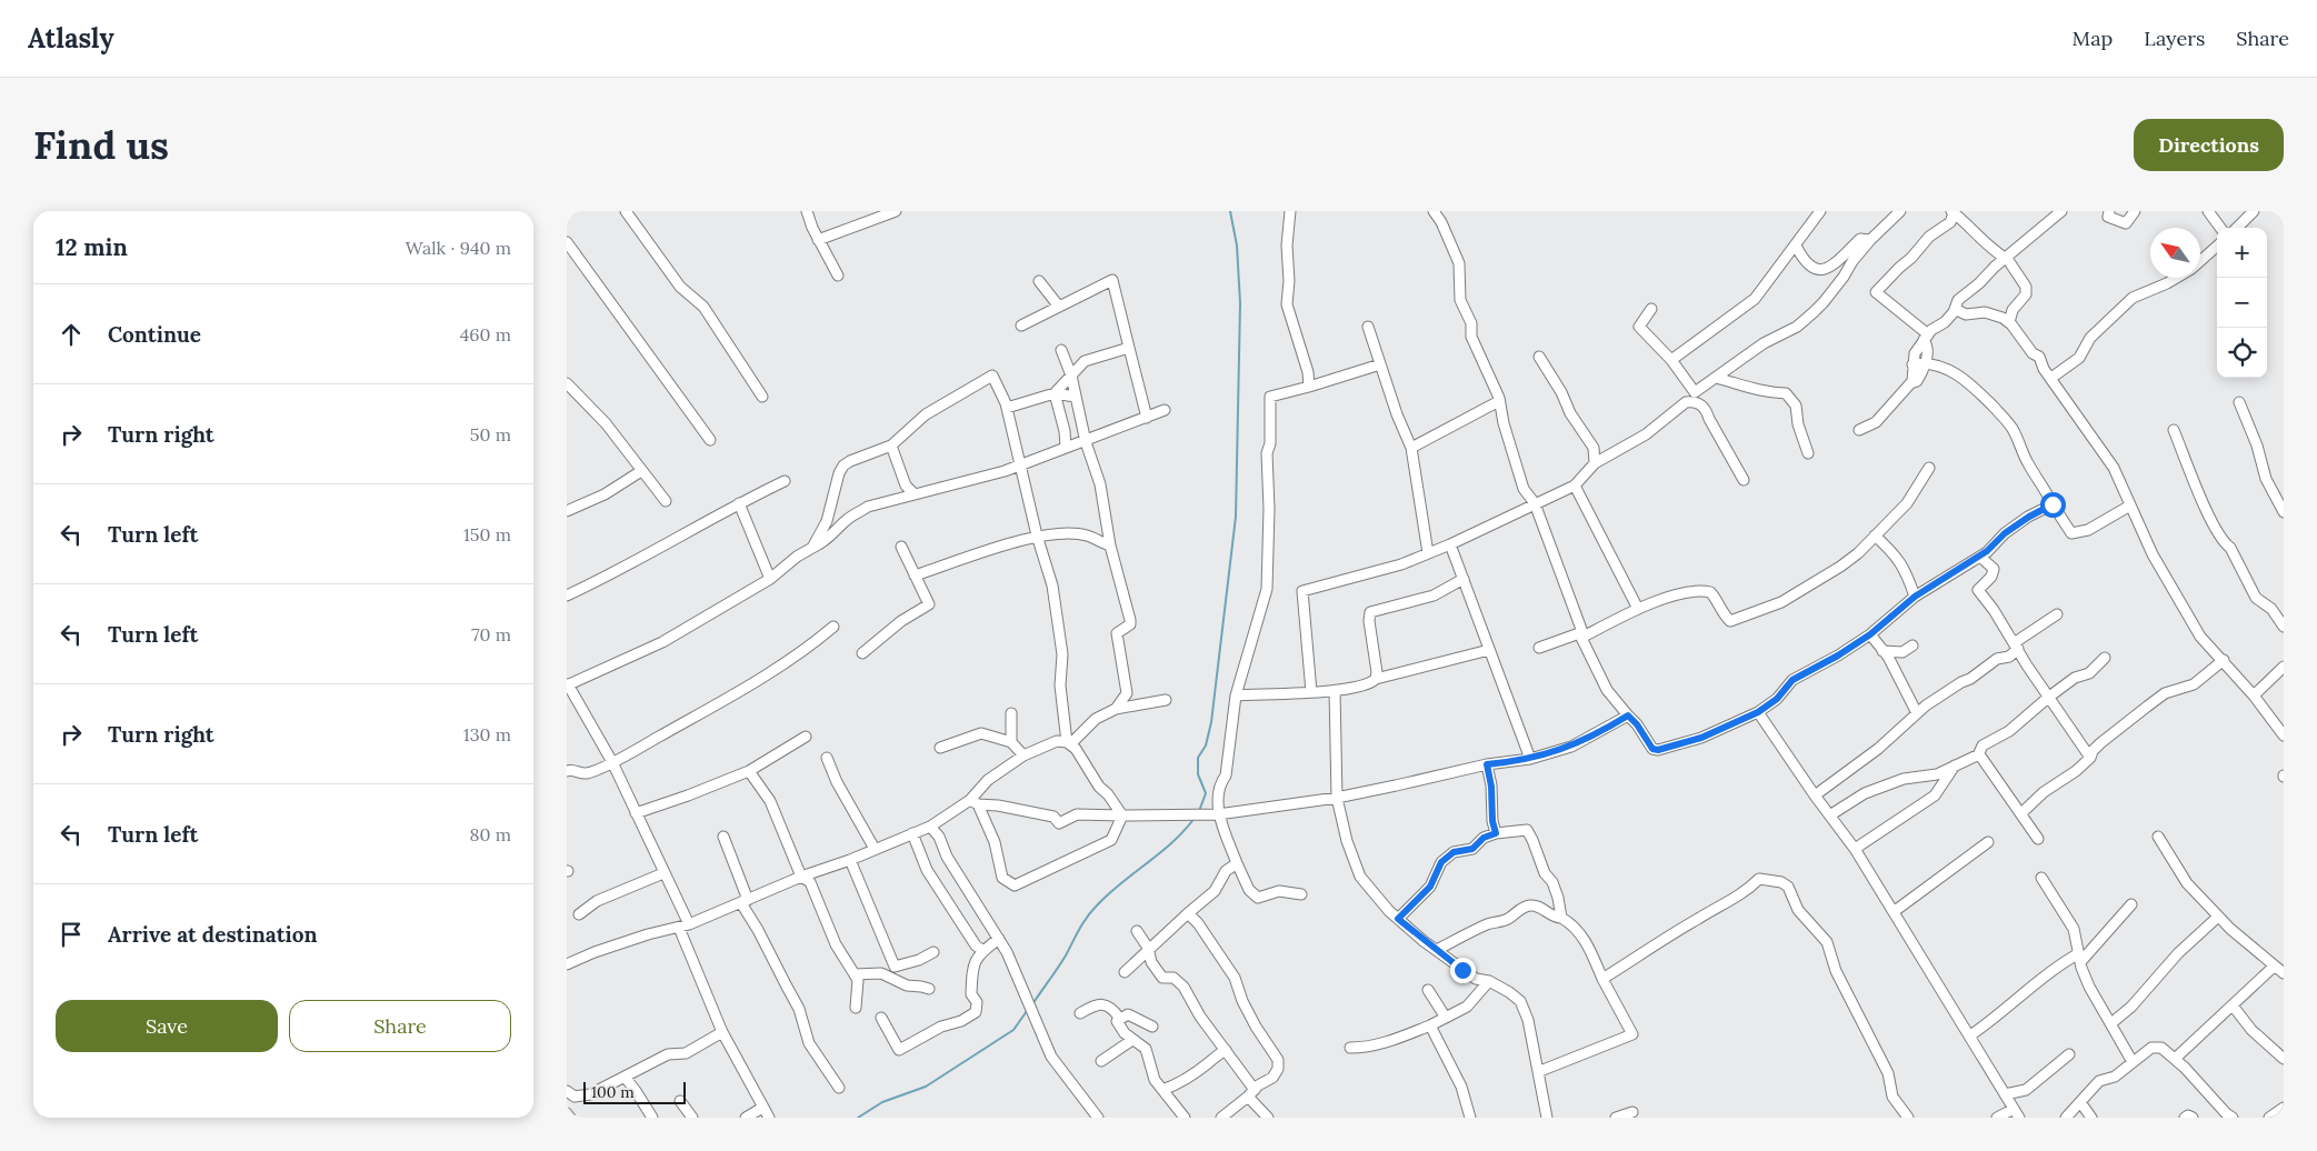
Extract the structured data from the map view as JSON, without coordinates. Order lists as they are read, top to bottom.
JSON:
{
  "scale_bar": "100 m",
  "north": "top left",
  "page": {
    "header": "Atlasly",
    "nav": ["Map", "Layers", "Share"],
    "buttons": [
      "Directions",
      ["Save", "Share"]
    ],
    "title": "Find us",
    "heading": ["12 min", "Walk · 940 m"],
    "map_buttons": ["+", "−"],
    "list": [
      ["Continue", "460 m"],
      ["Turn right", "50 m"],
      ["Turn left", "150 m"],
      ["Turn left", "70 m"],
      ["Turn right", "130 m"],
      ["Turn left", "80 m"],
      "Arrive at destination"
    ],
    "scale": "100 m"
  }
}
